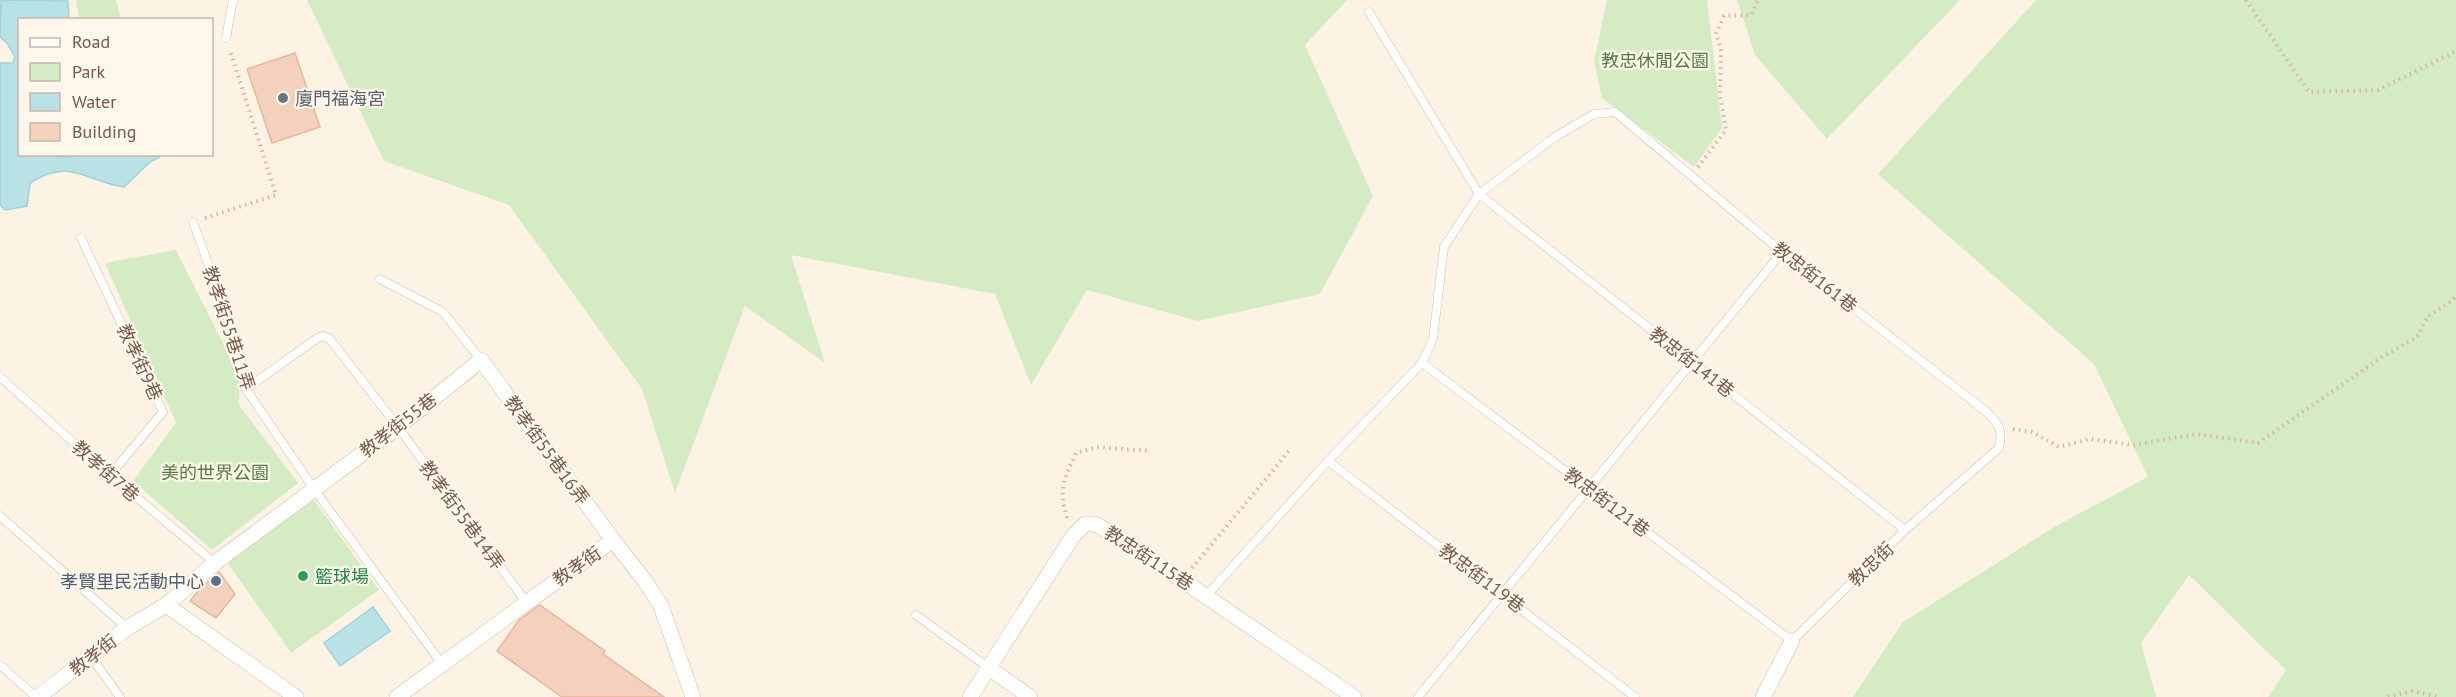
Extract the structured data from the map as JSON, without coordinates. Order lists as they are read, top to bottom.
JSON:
{
  "streets": {
    "street": [
      "教孝街55巷",
      "教孝街55巷16弄",
      "教忠街115巷",
      "教忠街",
      "教孝街"
    ],
    "lane": [
      "教忠街161巷",
      "教孝街55巷11弄",
      "教孝街9巷",
      "教忠街141巷",
      "教孝街7巷",
      "教忠街121巷",
      "教孝街55巷14弄",
      "教忠街119巷"
    ]
  },
  "crossings": [
    ["教忠街161巷", "教忠街141巷"],
    ["教忠街161巷", "教忠街"],
    ["教孝街55巷11弄", "教孝街55巷"],
    ["教孝街55巷11弄", "教孝街55巷14弄"],
    ["教孝街55巷11弄", "教孝街"],
    ["教孝街9巷", "教孝街7巷"],
    ["教忠街141巷", "教忠街"],
    ["教孝街55巷", "教孝街55巷16弄"],
    ["教孝街55巷", "教孝街7巷"],
    ["教孝街55巷", "教孝街55巷14弄"],
    ["教孝街55巷", "教孝街"],
    ["教孝街55巷16弄", "教孝街"],
    ["教孝街7巷", "教孝街"],
    ["教忠街121巷", "教忠街"],
    ["教孝街55巷14弄", "教孝街"]
  ],
  "parks": ["教忠休閒公園", "美的世界公園"],
  "places": ["廈門福海宮", "籃球場", "孝賢里民活動中心"],
  "legend": [
    "Road",
    "Park",
    "Water",
    "Building"
  ]
}
